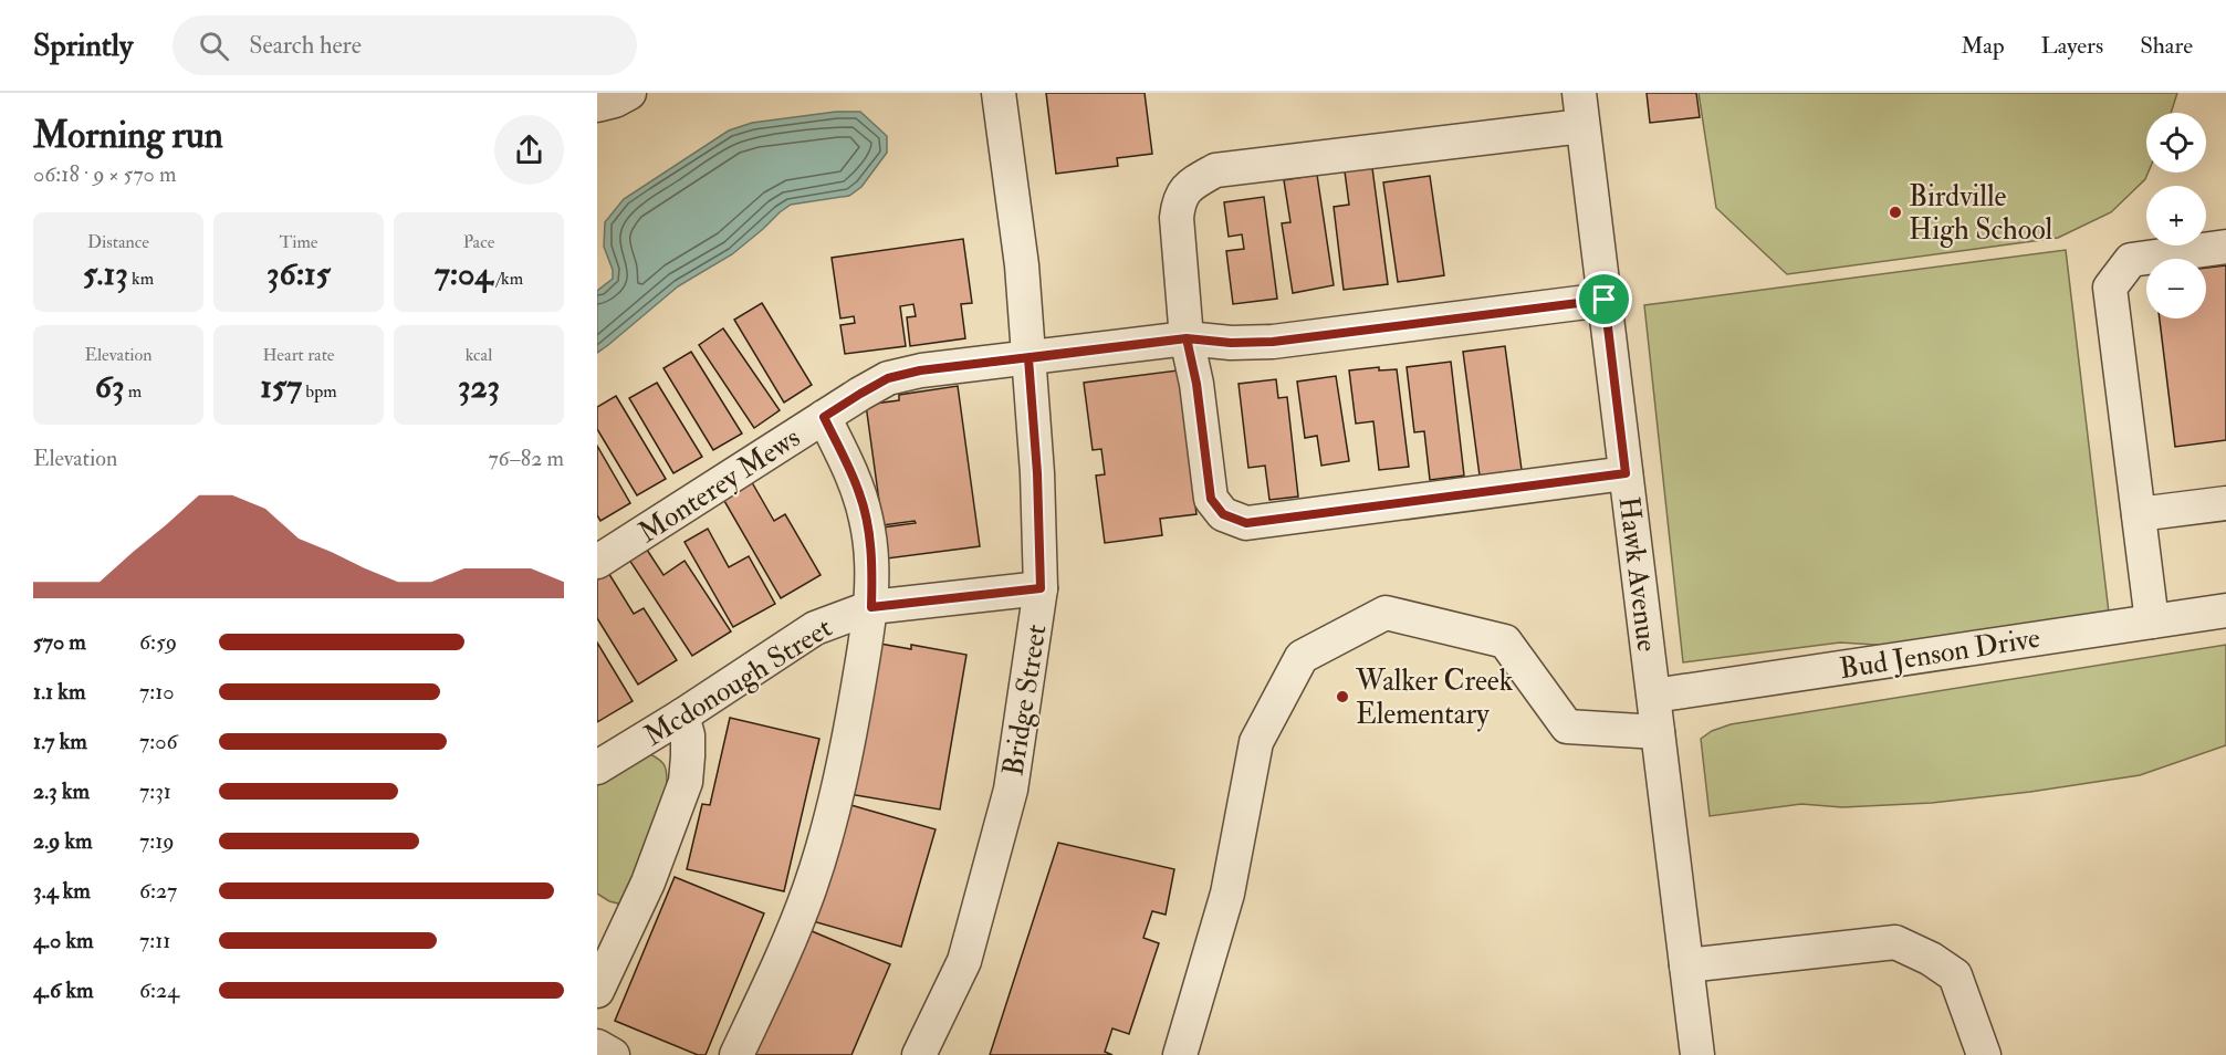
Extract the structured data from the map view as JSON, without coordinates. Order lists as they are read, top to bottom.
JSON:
{
  "streets": {
    "street": [
      "Monterey Mews",
      "Hawk Avenue",
      "Bud Jenson Drive",
      "Mcdonough Street",
      "Bridge Street"
    ]
  },
  "crossings": [
    ["Monterey Mews", "Hawk Avenue"],
    ["Monterey Mews", "Bridge Street"],
    ["Hawk Avenue", "Bud Jenson Drive"],
    ["Mcdonough Street", "Bridge Street"]
  ],
  "places": ["Birdville High School", "Walker Creek Elementary"],
  "page": {
    "header": "Sprintly",
    "search": "Search here",
    "nav": ["Map", "Layers", "Share"],
    "heading": ["Morning run", "06:18 · 9 × 570 m"],
    "map_buttons": ["+", "−"],
    "stats": [
      ["Distance", "5.13 km"],
      ["Time", "36:15"],
      ["Pace", "7:04 /km"],
      ["Elevation", "63 m"],
      ["Heart rate", "157 bpm"],
      ["kcal", "323"]
    ],
    "chart": ["Elevation", "76–82 m"],
    "list": [
      {
        "name": "570 m",
        "note": "6:59"
      },
      {
        "name": "1.1 km",
        "note": "7:10"
      },
      {
        "name": "1.7 km",
        "note": "7:06"
      },
      {
        "name": "2.3 km",
        "note": "7:31"
      },
      {
        "name": "2.9 km",
        "note": "7:19"
      },
      {
        "name": "3.4 km",
        "note": "6:27"
      },
      {
        "name": "4.0 km",
        "note": "7:11"
      },
      {
        "name": "4.6 km",
        "note": "6:24"
      }
    ]
  }
}
